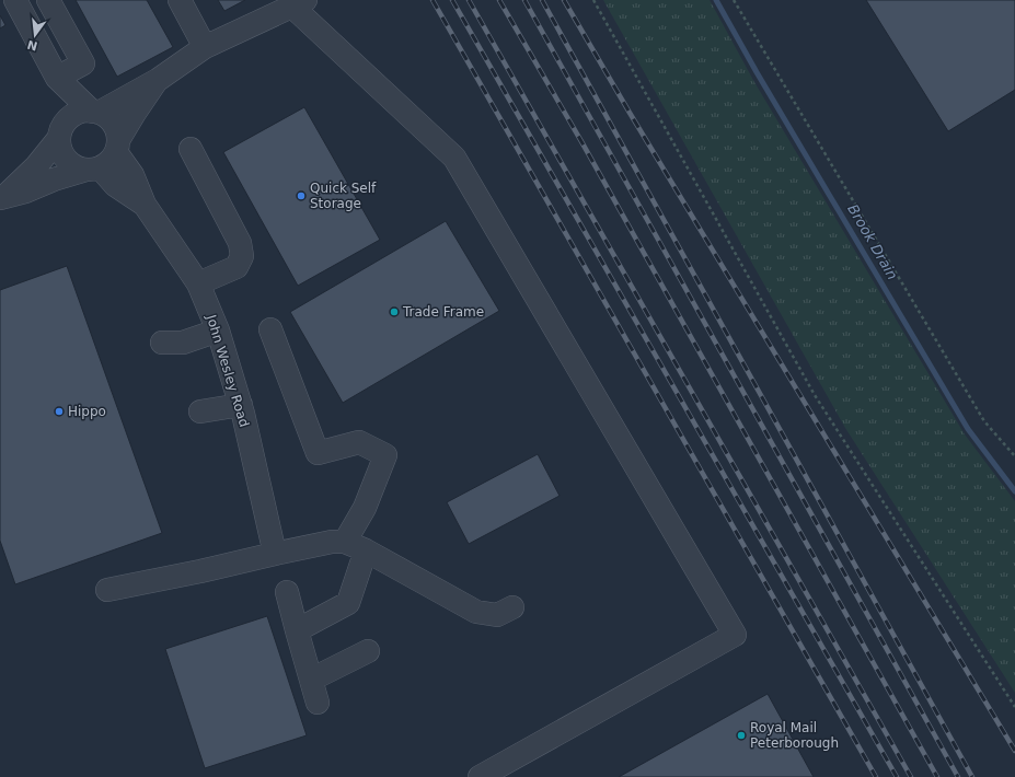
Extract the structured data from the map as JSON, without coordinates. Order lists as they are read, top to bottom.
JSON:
{
  "streets": {
    "street": ["John Wesley Road"]
  },
  "water": ["Brook Drain"],
  "places": [
    "Quick Self Storage",
    "Trade Frame",
    "Hippo",
    "Royal Mail Peterborough"
  ],
  "north": "bottom"
}
